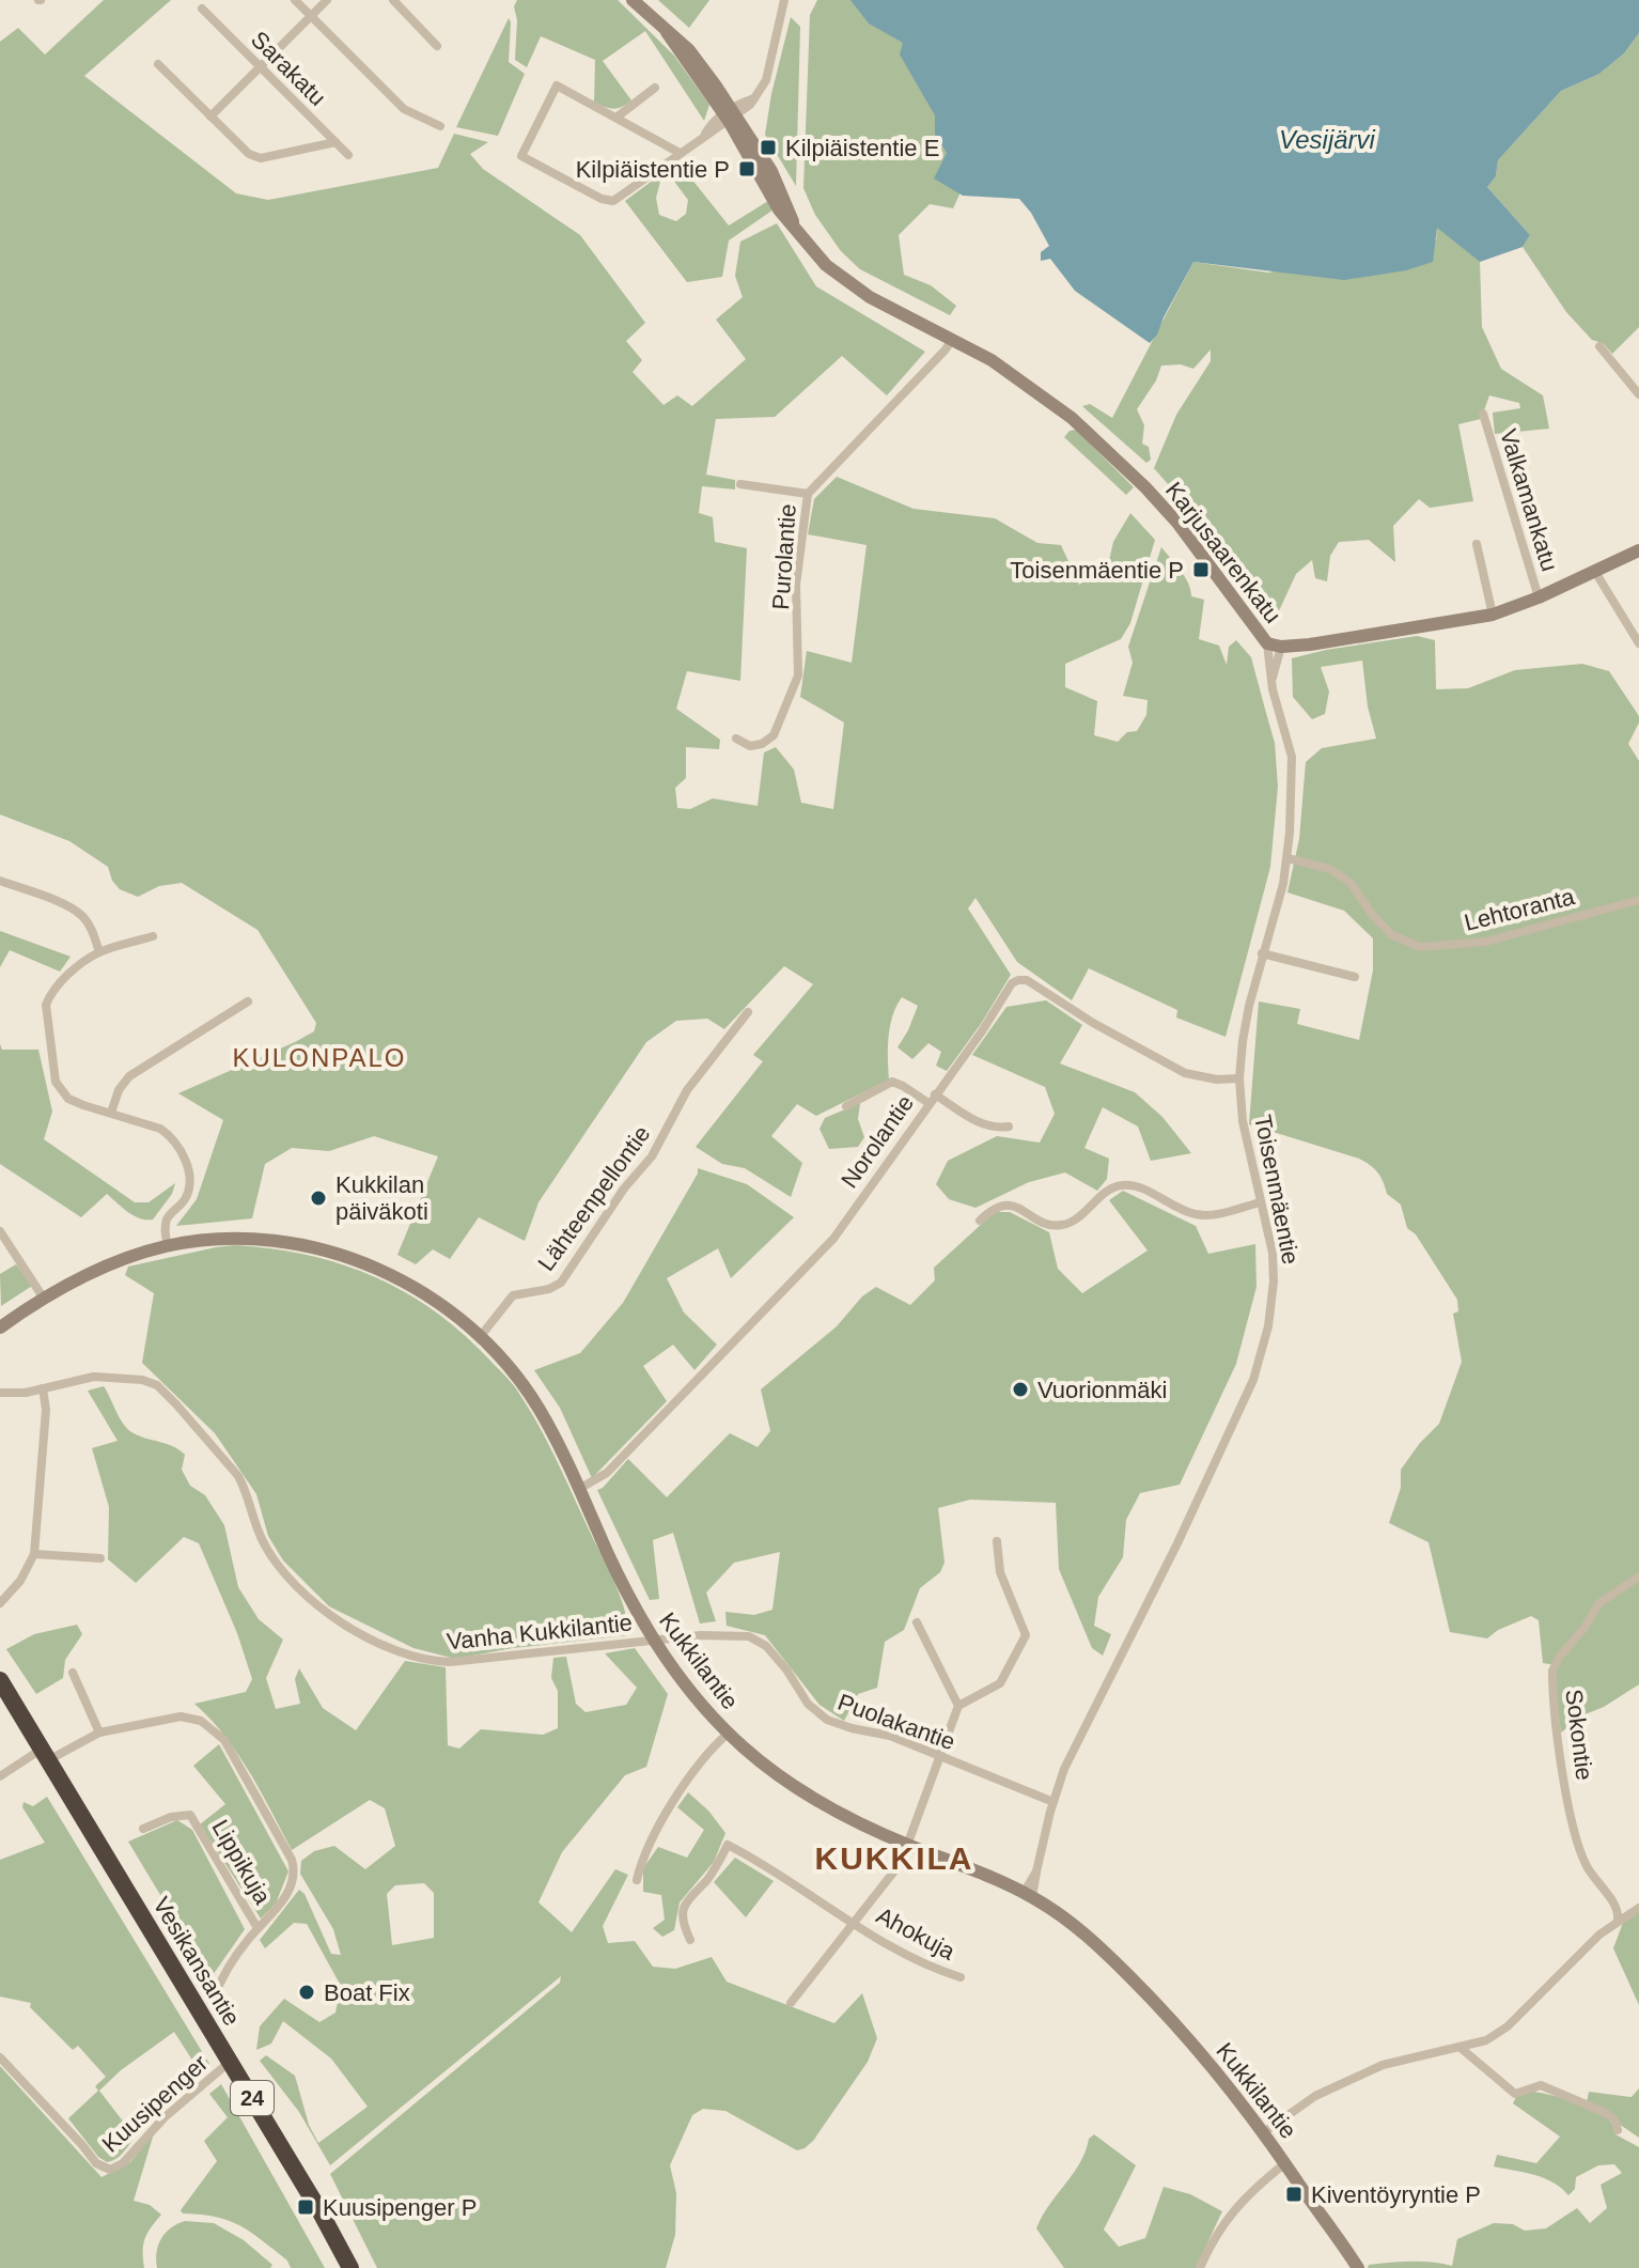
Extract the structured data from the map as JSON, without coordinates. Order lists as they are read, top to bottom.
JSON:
{
  "streets": {
    "highway": ["Vesikansantie", "24"],
    "street": [
      "Sarakatu",
      "Valkamankatu",
      "Karjusaarenkatu",
      "Purolantie",
      "Lehtoranta",
      "Norolantie",
      "Toisenmäentie",
      "Lähteenpellontie",
      "Vanha Kukkilantie",
      "Kukkilantie",
      "Puolakantie",
      "Sokontie",
      "Lippikuja",
      "Ahokuja",
      "Kuusipenger"
    ]
  },
  "crossings": [
    ["Valkamankatu", "Karjusaarenkatu"],
    ["Karjusaarenkatu", "Purolantie"],
    ["Karjusaarenkatu", "Toisenmäentie"],
    ["Lehtoranta", "Toisenmäentie"],
    ["Norolantie", "Toisenmäentie"],
    ["Norolantie", "Kukkilantie"],
    ["Toisenmäentie", "Kukkilantie"],
    ["Toisenmäentie", "Puolakantie"],
    ["Lähteenpellontie", "Kukkilantie"],
    ["Vanha Kukkilantie", "Kukkilantie"],
    ["Vanha Kukkilantie", "Puolakantie"],
    ["Kukkilantie", "Puolakantie"],
    ["Vesikansantie", "Kuusipenger"]
  ],
  "districts": ["KULONPALO", "KUKKILA"],
  "water": ["Vesijärvi"],
  "places": {
    "transit": [
      "Kilpiäistentie E",
      "Kilpiäistentie P",
      "Toisenmäentie P",
      "Kiventöyryntie P",
      "Kuusipenger P"
    ],
    "other": ["Kukkilan päiväkoti", "Vuorionmäki", "Boat Fix"]
  }
}
